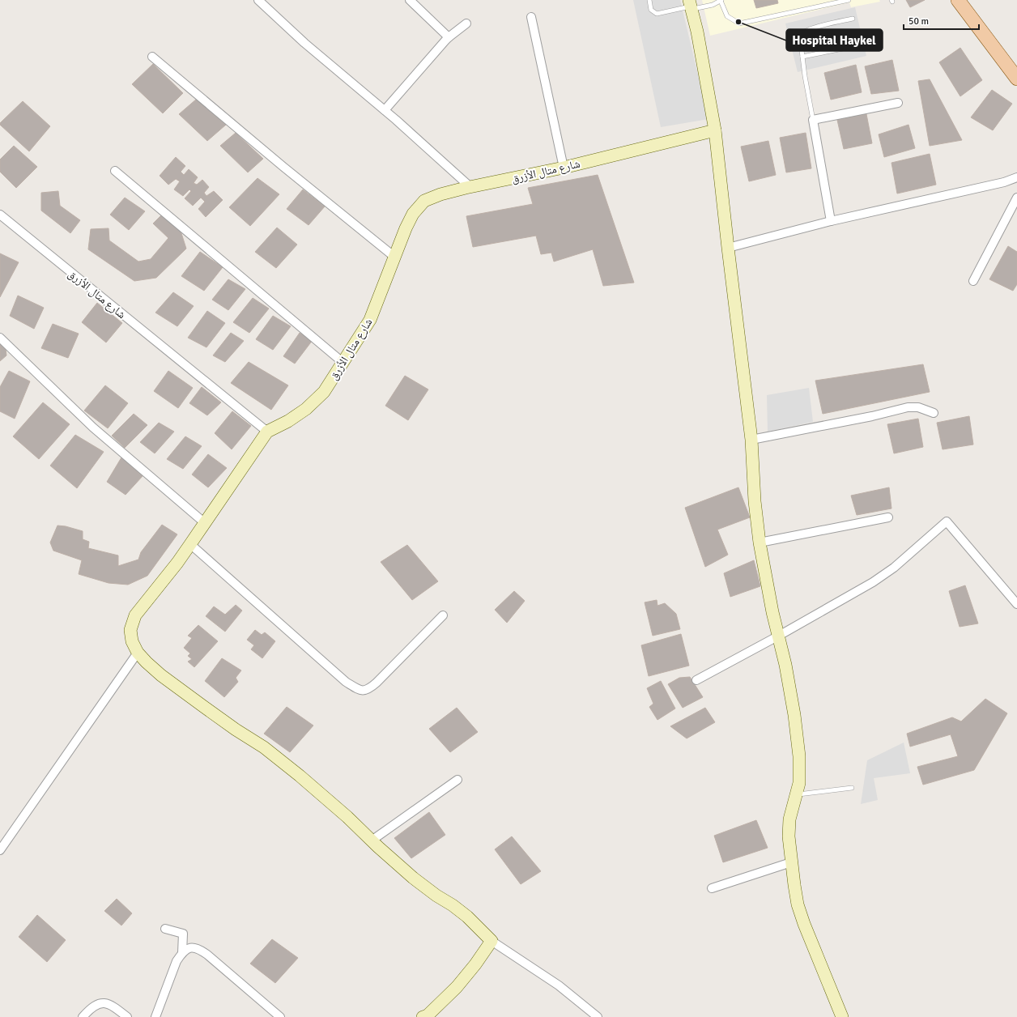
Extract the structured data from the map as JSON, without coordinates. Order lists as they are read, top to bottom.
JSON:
{
  "streets": {
    "street": ["شارع متال الأزرق"]
  },
  "places": ["Hospital Haykel"],
  "scale_bar": "50 m"
}
